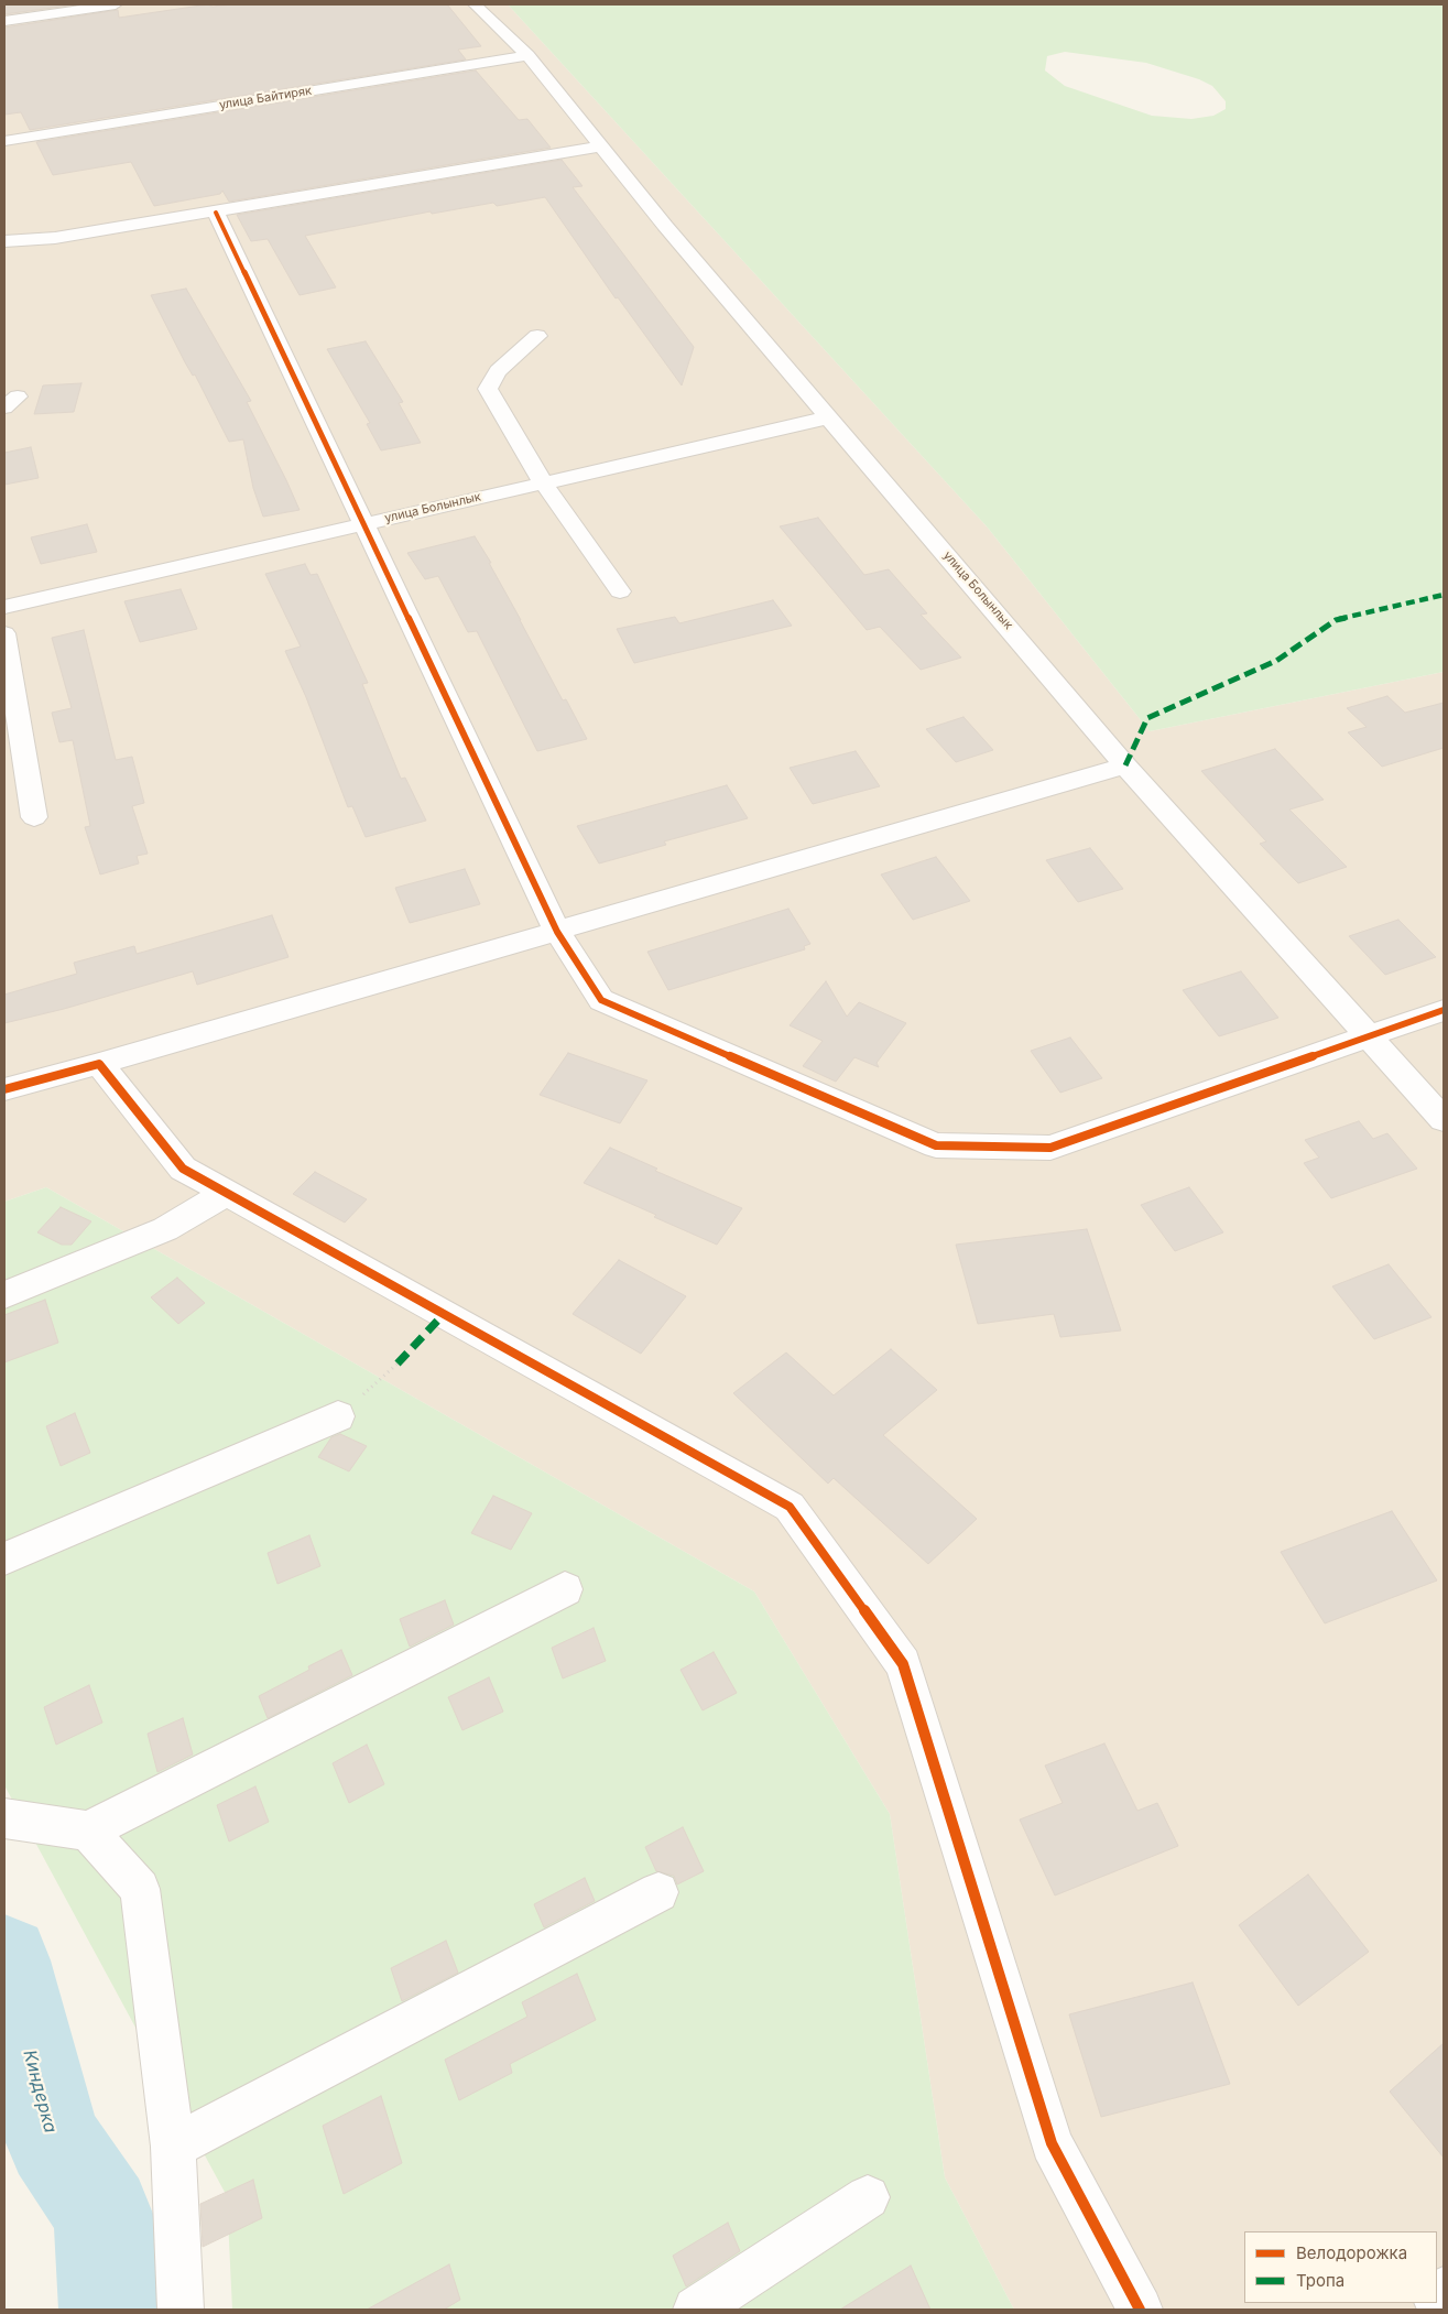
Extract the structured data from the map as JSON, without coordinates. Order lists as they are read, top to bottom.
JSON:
{
  "streets": {
    "street": ["улица Байтиряк", "улица Болынлык"]
  },
  "crossings": [
    ["улица Байтиряк", "улица Болынлык"]
  ],
  "water": ["Киндерка"],
  "legend": ["Велодорожка", "Тропа"]
}
